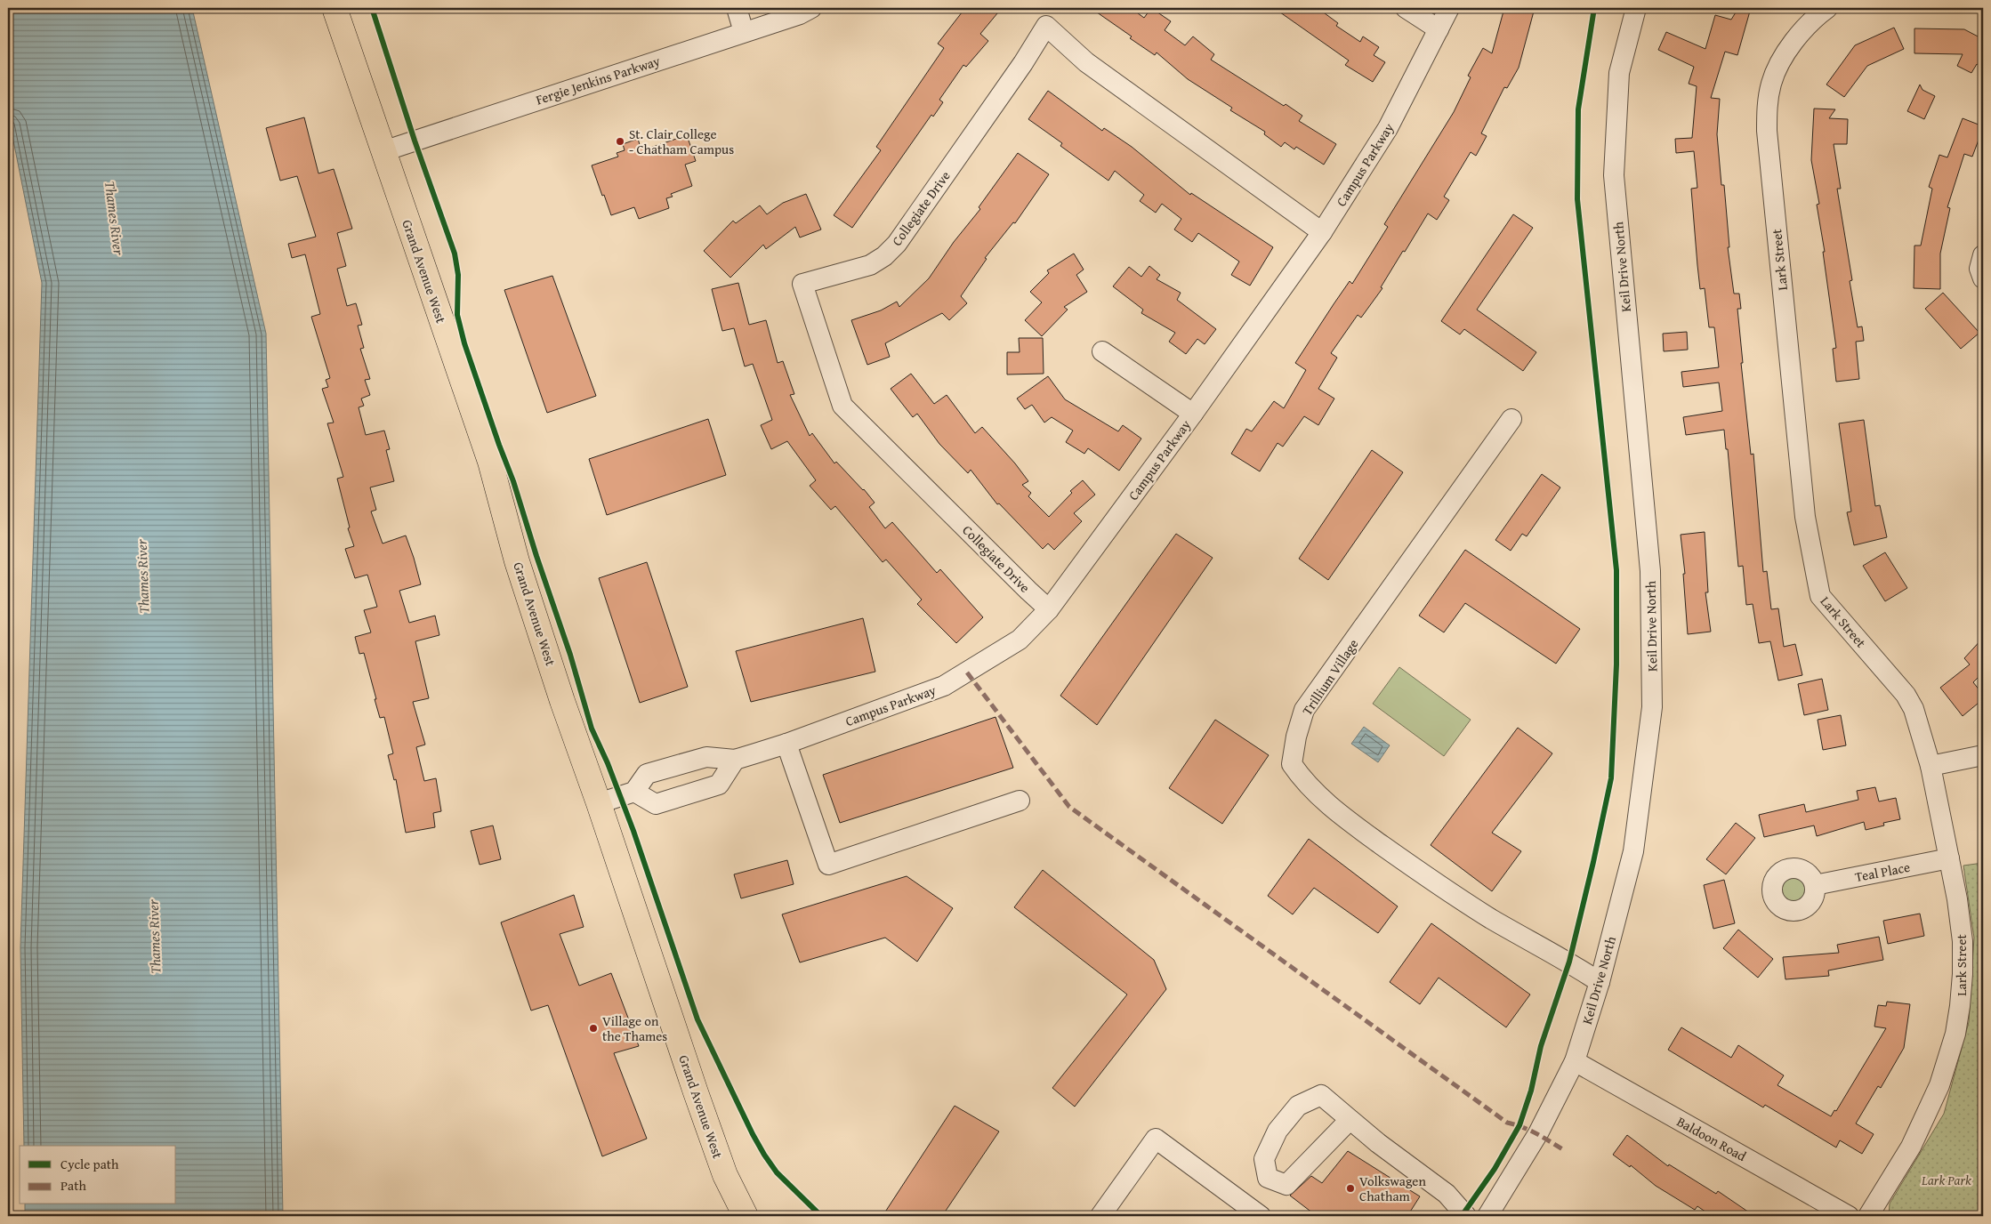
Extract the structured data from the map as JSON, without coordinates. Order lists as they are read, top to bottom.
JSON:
{
  "streets": {
    "main road": ["Grand Avenue West"],
    "street": [
      "Fergie Jenkins Parkway",
      "Campus Parkway",
      "Collegiate Drive",
      "Lark Street",
      "Keil Drive North",
      "Trillium Village",
      "Teal Place",
      "Baldoon Road"
    ]
  },
  "crossings": [
    ["Fergie Jenkins Parkway", "Grand Avenue West"],
    ["Campus Parkway", "Collegiate Drive"],
    ["Lark Street", "Teal Place"],
    ["Keil Drive North", "Trillium Village"],
    ["Keil Drive North", "Baldoon Road"]
  ],
  "water": ["Thames River"],
  "parks": ["Lark Park"],
  "places": ["St. Clair College - Chatham Campus", "Village on the Thames", "Volkswagen Chatham"],
  "legend": ["Cycle path", "Path"]
}
